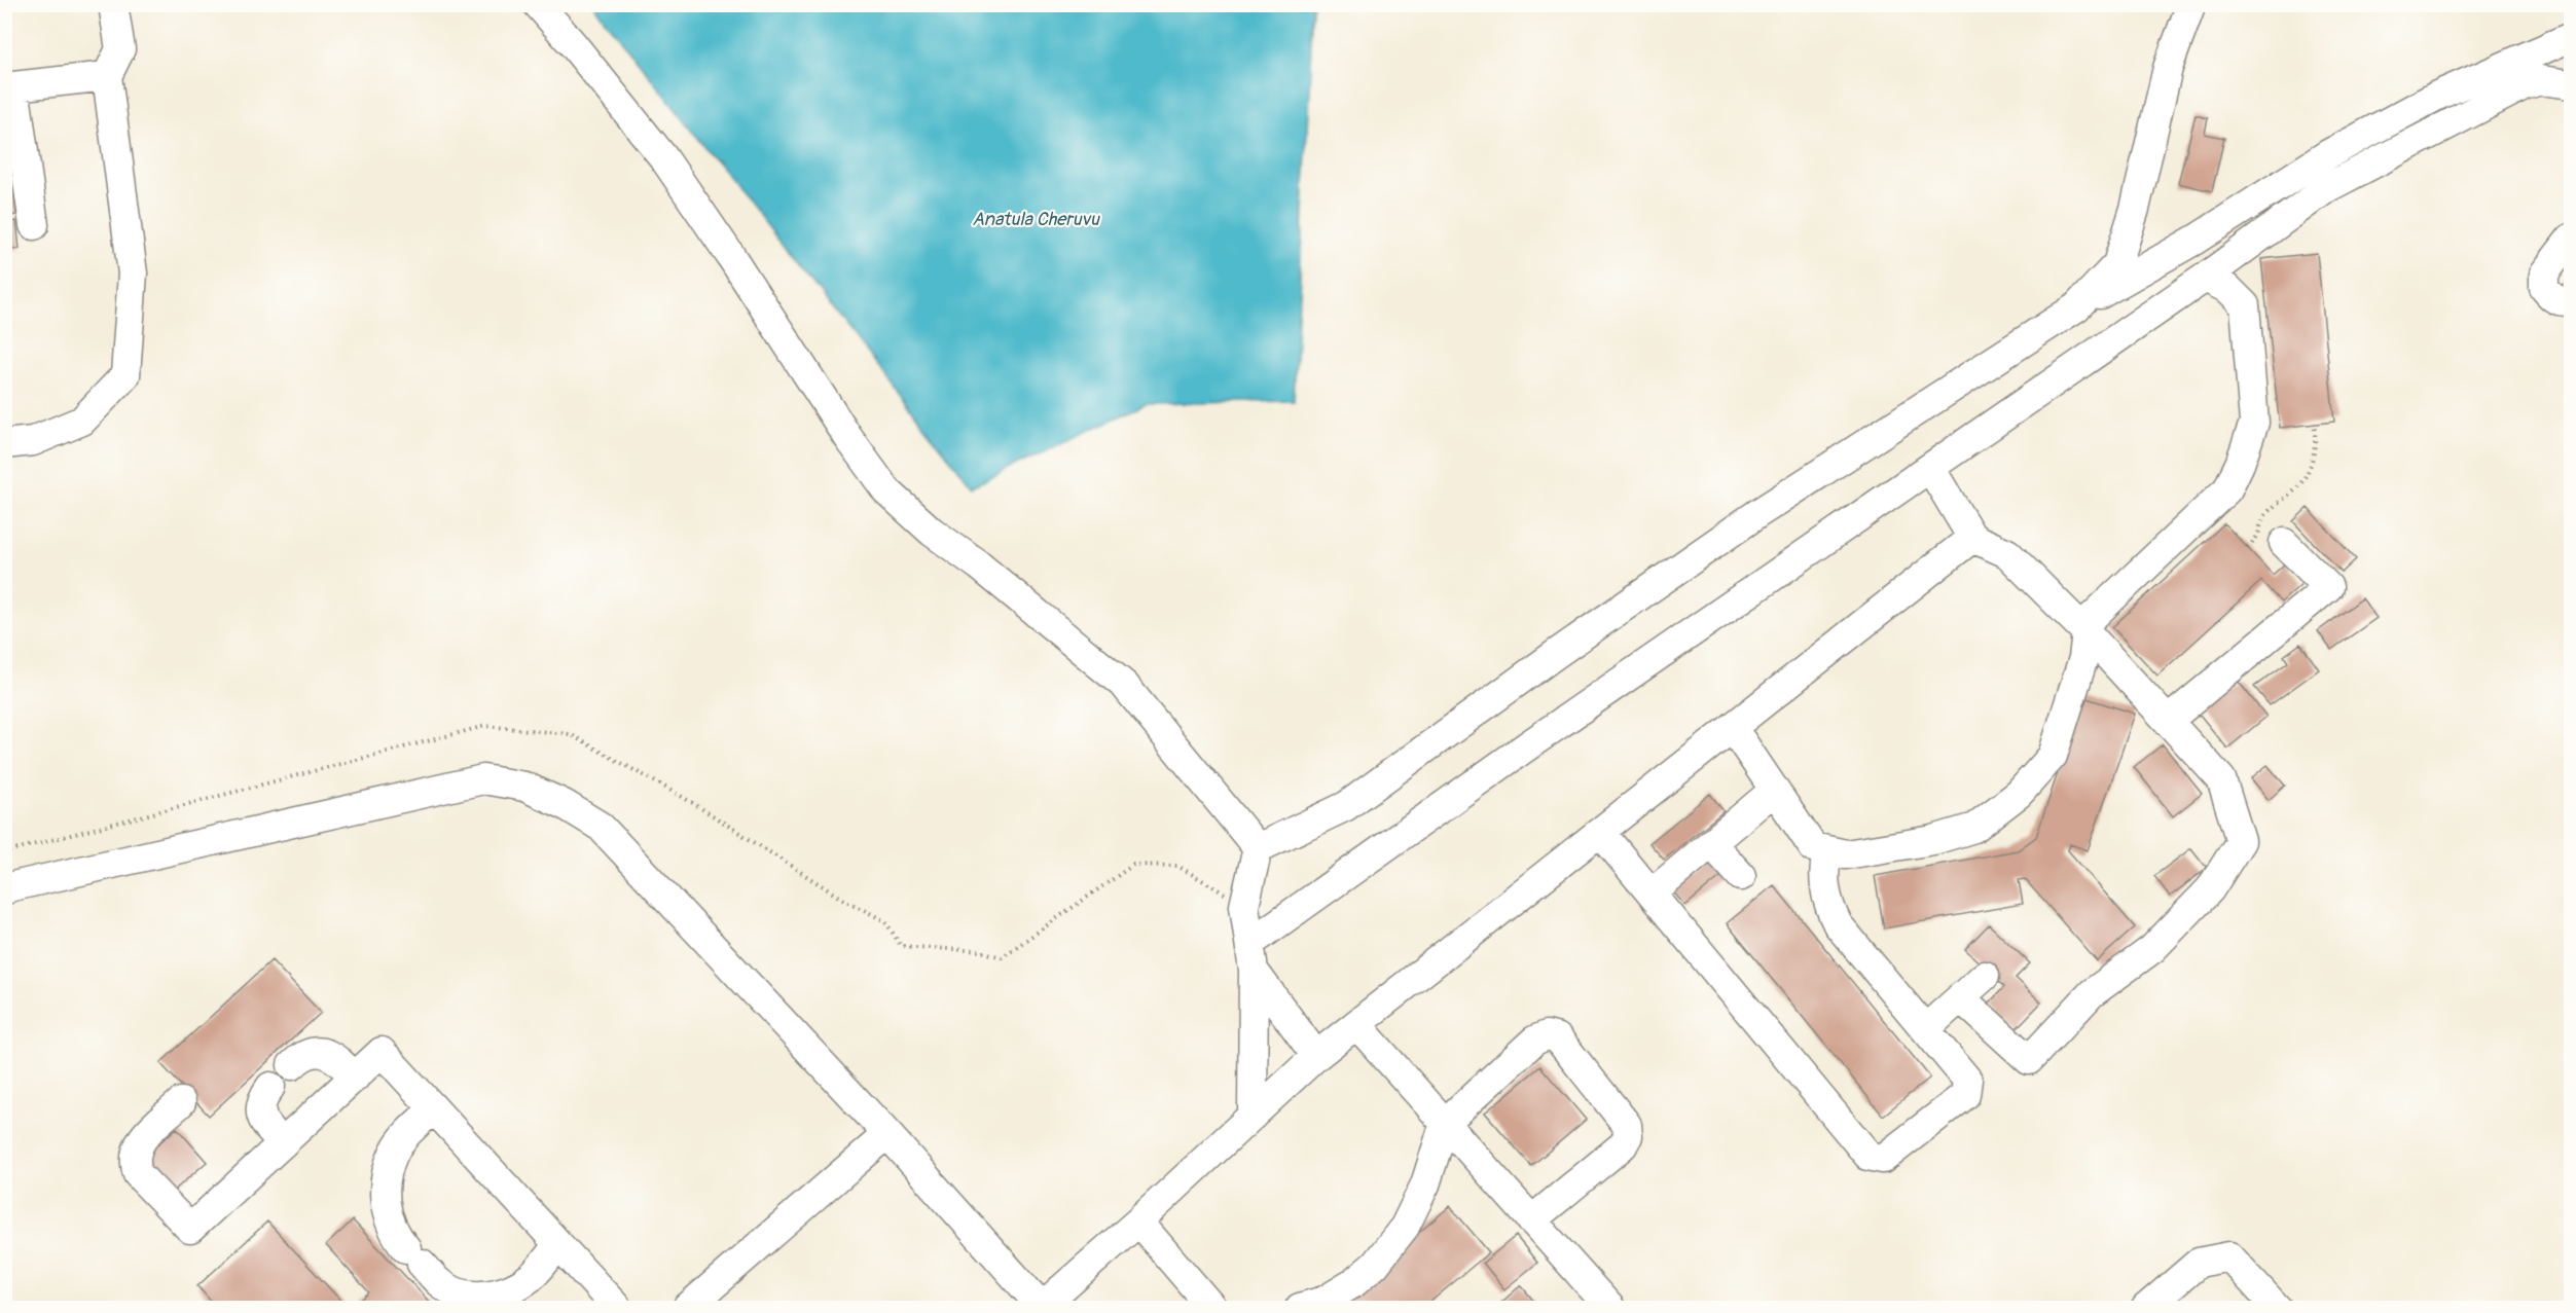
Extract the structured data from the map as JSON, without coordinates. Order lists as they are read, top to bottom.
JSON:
{
  "water": ["Anatula Cheruvu"]
}
